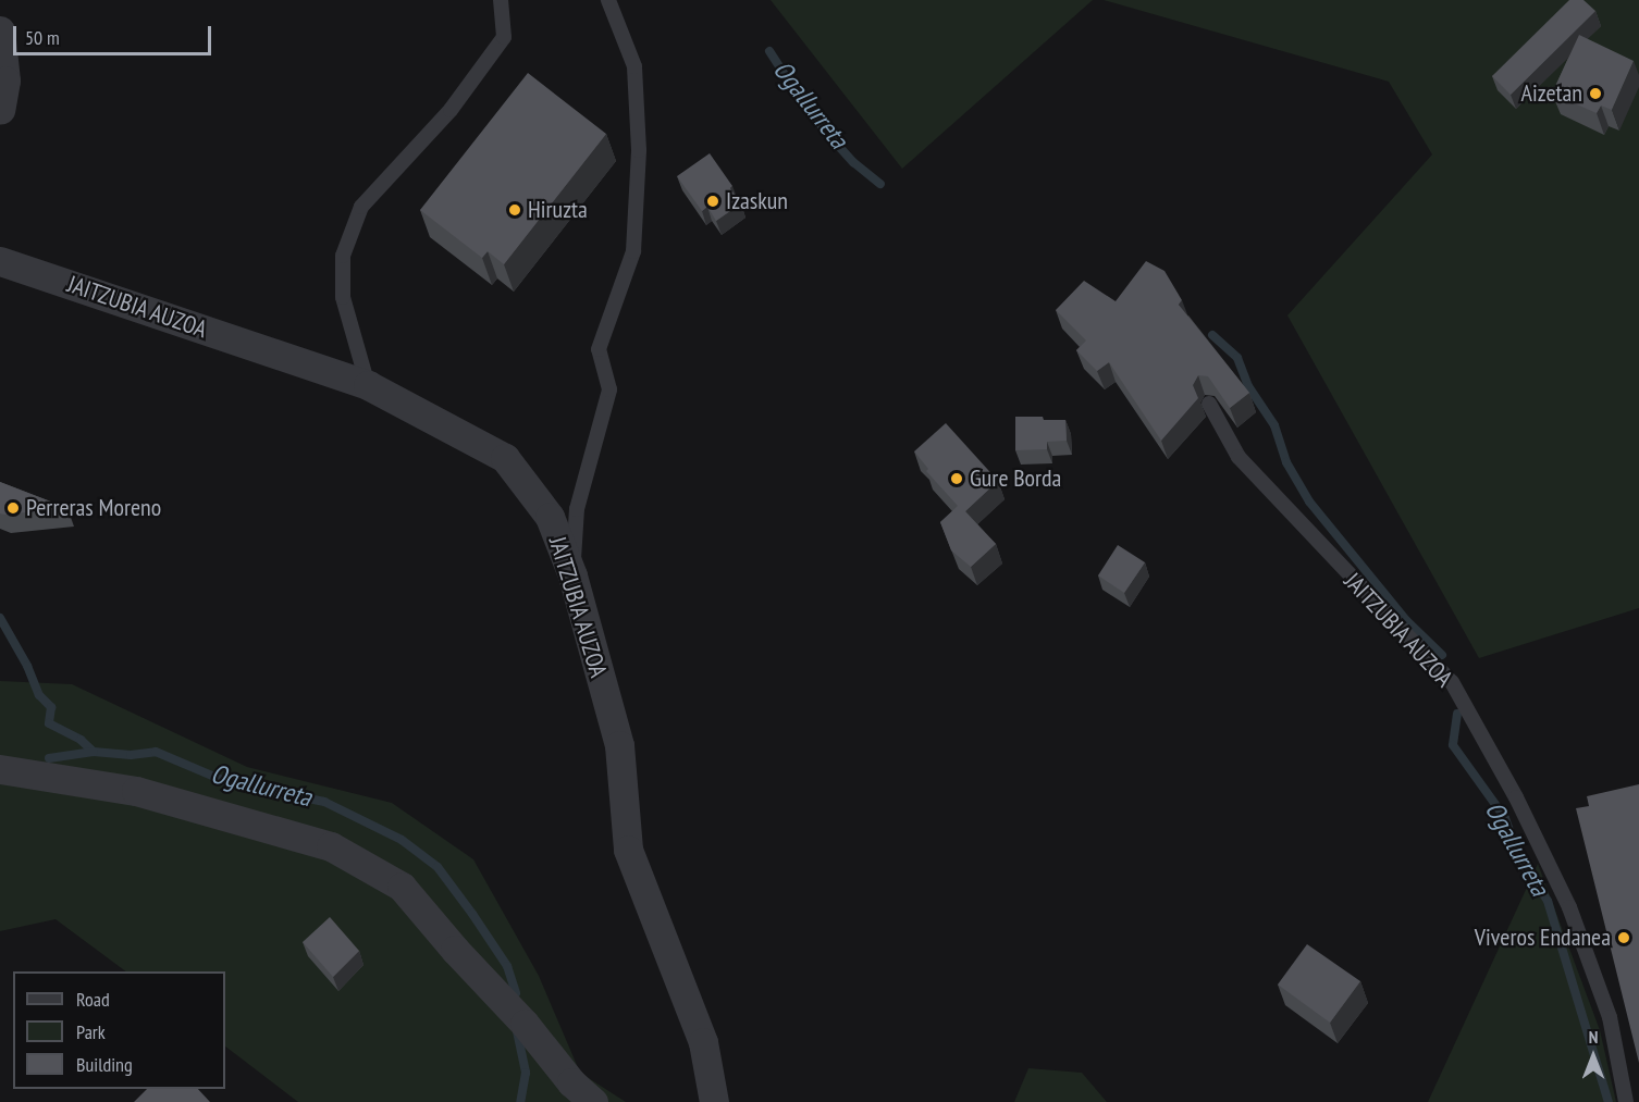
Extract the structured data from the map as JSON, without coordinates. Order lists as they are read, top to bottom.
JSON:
{
  "streets": {
    "street": ["JAITZUBIA AUZOA"]
  },
  "water": ["Ogallurreta"],
  "places": [
    "Aizetan",
    "Izaskun",
    "Hiruzta",
    "Gure Borda",
    "Perreras Moreno",
    "Viveros Endanea"
  ],
  "legend": ["Road", "Park", "Building"],
  "scale_bar": "50 m",
  "north": "top"
}
